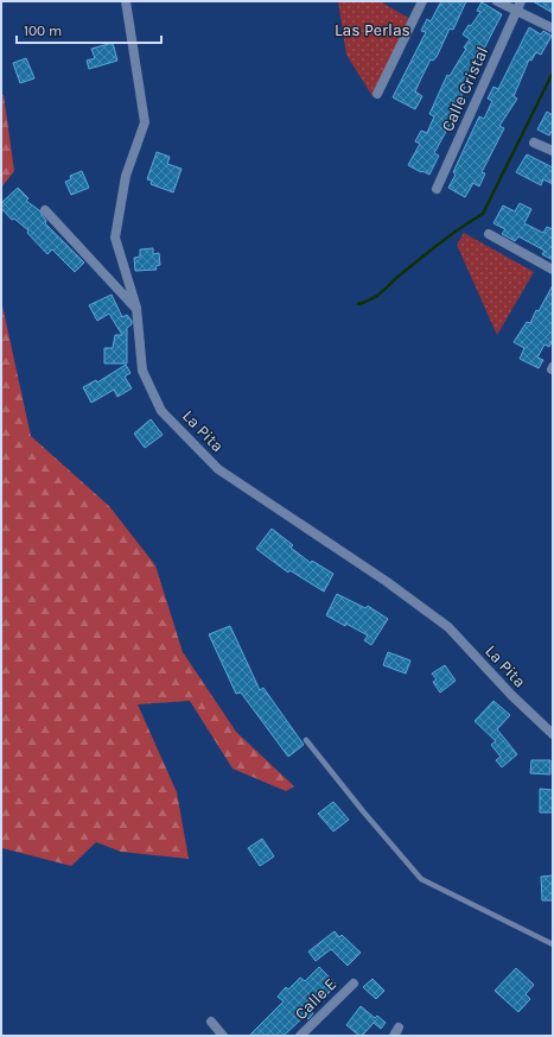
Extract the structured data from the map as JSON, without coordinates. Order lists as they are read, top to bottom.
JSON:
{
  "streets": {
    "street": ["Calle Cristal", "La Pita", "Calle E"]
  },
  "parks": ["Las Perlas"],
  "scale_bar": "100 m"
}
